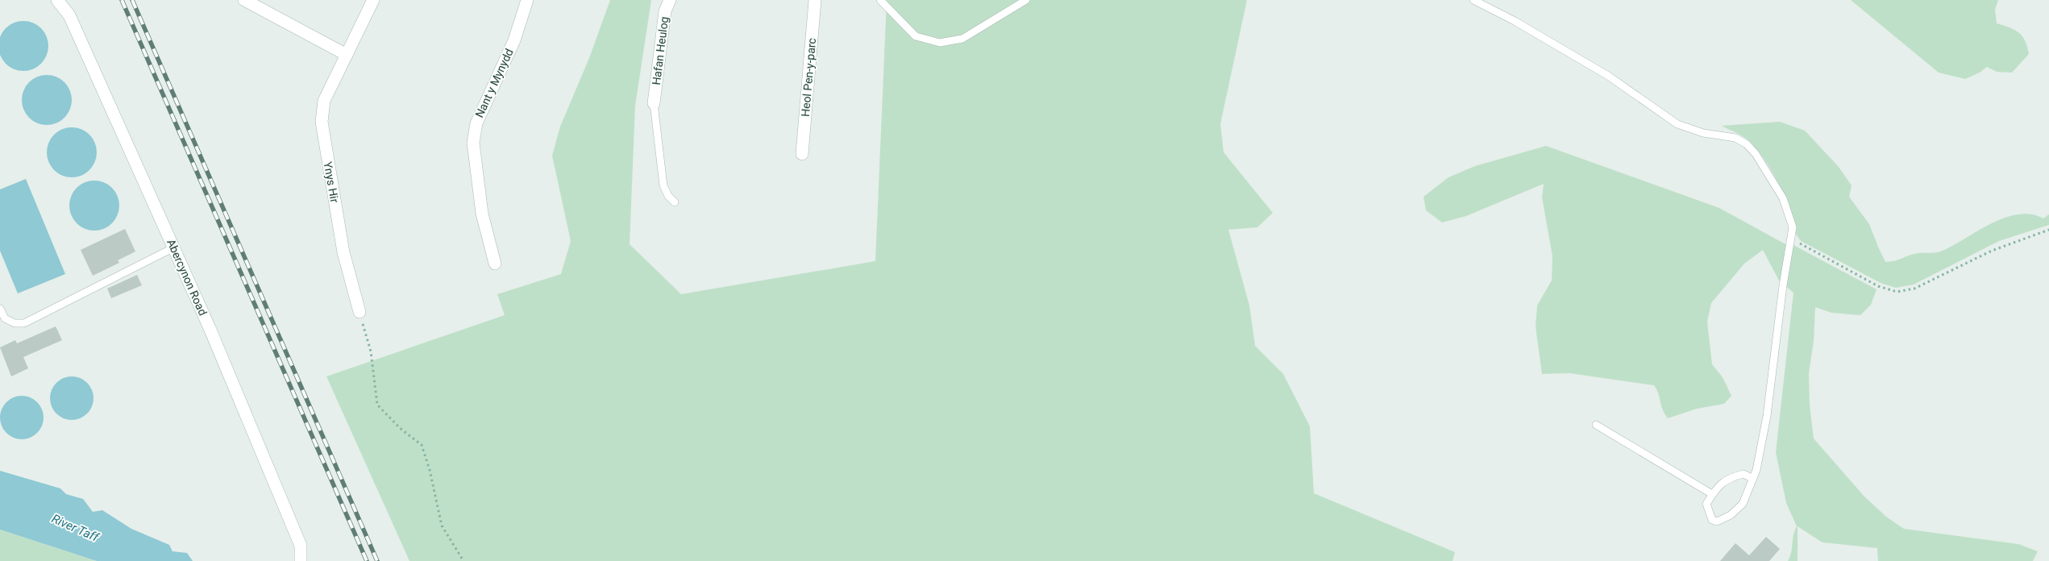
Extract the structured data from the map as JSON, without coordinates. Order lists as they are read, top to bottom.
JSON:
{
  "streets": {
    "street": [
      "Hafan Heulog",
      "Heol Pen-y-parc",
      "Nant y Mynydd",
      "Ynys Hir",
      "Abercynon Road"
    ]
  },
  "water": ["River Taff"]
}
